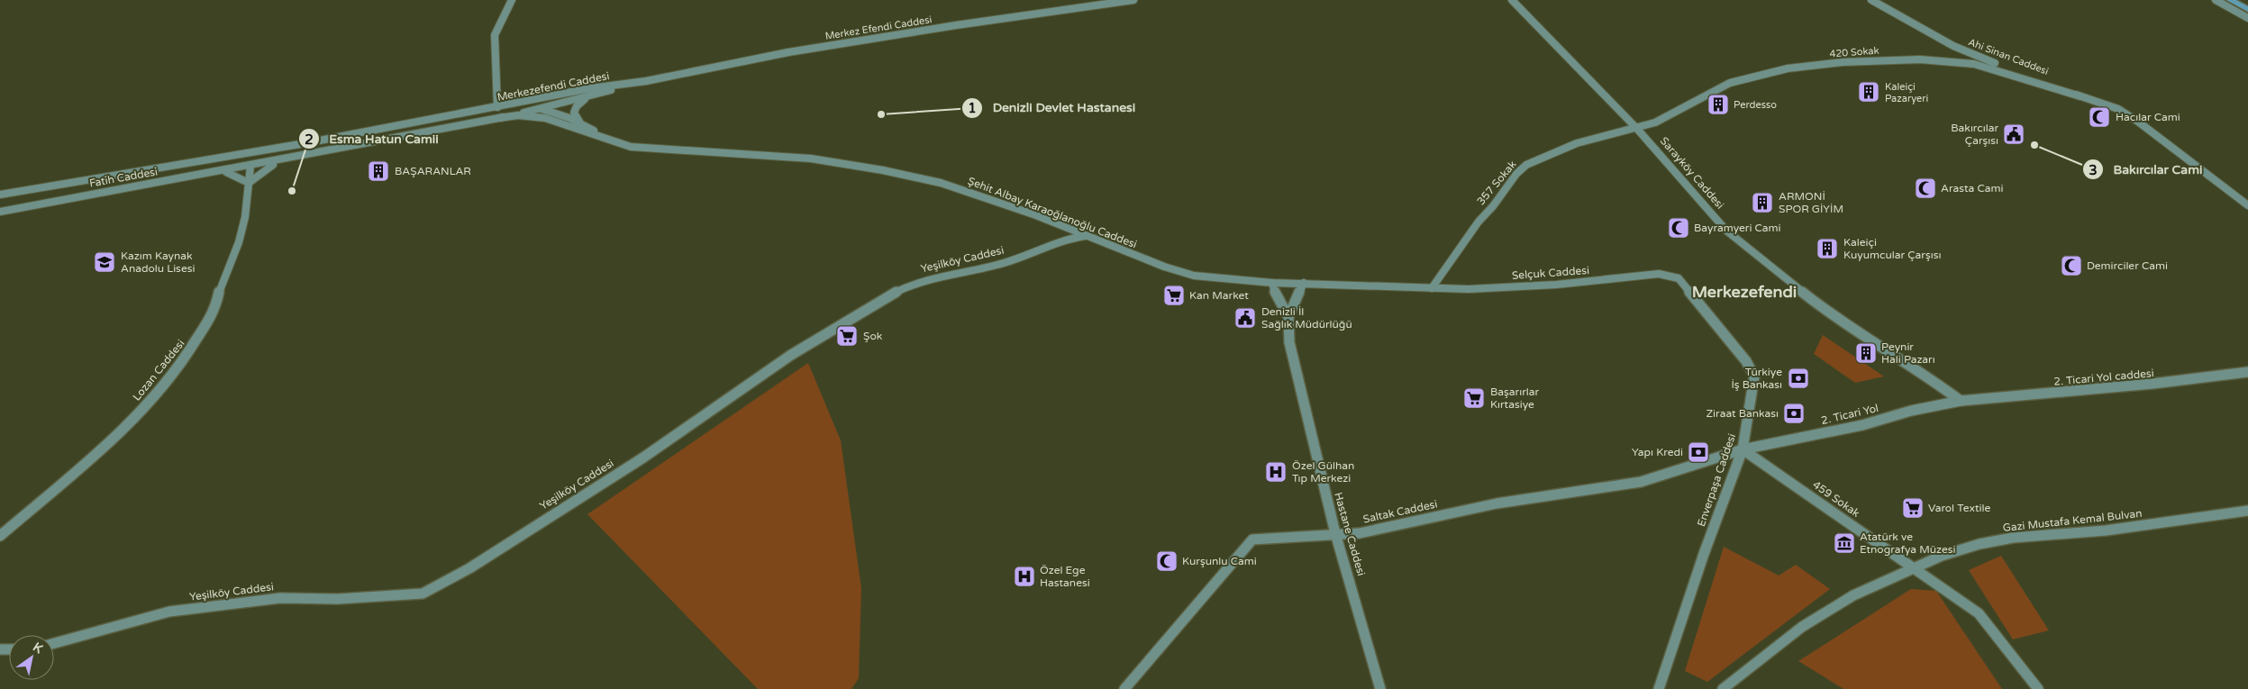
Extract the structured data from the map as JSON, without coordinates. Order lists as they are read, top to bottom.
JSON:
{
  "streets": {
    "street": [
      "Merkez Efendi Caddesi",
      "420 Sokak",
      "Ahi Sinan Caddesi",
      "Merkezefendi Caddesi",
      "Sarayköy Caddesi",
      "Fatih Caddesi",
      "357 Sokak",
      "Şehit Albay Karaoğlanoğlu Caddesi",
      "Yeşilköy Caddesi",
      "Selçuk Caddesi",
      "Lozan Caddesi",
      "2. Ticari Yol caddesi",
      "2. Ticari Yol",
      "Enverpaşa Caddesi",
      "459 Sokak",
      "Saltak Caddesi",
      "Gazi Mustafa Kemal Bulvan",
      "Hastane Caddesi"
    ]
  },
  "crossings": [
    ["Merkez Efendi Caddesi", "Merkezefendi Caddesi"],
    ["420 Sokak", "Ahi Sinan Caddesi"],
    ["420 Sokak", "Sarayköy Caddesi"],
    ["420 Sokak", "357 Sokak"],
    ["Merkezefendi Caddesi", "Fatih Caddesi"],
    ["Merkezefendi Caddesi", "Lozan Caddesi"],
    ["Sarayköy Caddesi", "357 Sokak"],
    ["Sarayköy Caddesi", "2. Ticari Yol caddesi"],
    ["Sarayköy Caddesi", "2. Ticari Yol"],
    ["Fatih Caddesi", "Lozan Caddesi"],
    ["357 Sokak", "Şehit Albay Karaoğlanoğlu Caddesi"],
    ["357 Sokak", "Selçuk Caddesi"],
    ["Şehit Albay Karaoğlanoğlu Caddesi", "Yeşilköy Caddesi"],
    ["Şehit Albay Karaoğlanoğlu Caddesi", "Selçuk Caddesi"],
    ["Şehit Albay Karaoğlanoğlu Caddesi", "Hastane Caddesi"],
    ["Selçuk Caddesi", "Enverpaşa Caddesi"],
    ["2. Ticari Yol caddesi", "2. Ticari Yol"],
    ["2. Ticari Yol", "Enverpaşa Caddesi"],
    ["2. Ticari Yol", "459 Sokak"],
    ["2. Ticari Yol", "Saltak Caddesi"],
    ["Enverpaşa Caddesi", "459 Sokak"],
    ["Enverpaşa Caddesi", "Saltak Caddesi"],
    ["459 Sokak", "Saltak Caddesi"],
    ["459 Sokak", "Gazi Mustafa Kemal Bulvan"],
    ["Saltak Caddesi", "Hastane Caddesi"]
  ],
  "districts": ["Merkezefendi"],
  "places": {
    "building": [
      "Kaleiçi Pazaryeri",
      "Perdesso",
      "BAŞARANLAR",
      "ARMONİ SPOR GİYİM",
      "Kaleiçi Kuyumcular Çarşısı",
      "Peynir Hali Pazarı"
    ],
    "other": ["Denizli Devlet Hastanesi", "Bakırcılar Cami", "Esma Hatun Camii"],
    "mosque": [
      "Hacılar Cami",
      "Arasta Cami",
      "Bayramyeri Cami",
      "Demirciler Cami",
      "Kurşunlu Cami"
    ],
    "public building": ["Bakırcılar Çarşısı", "Denizli İl Sağlık Müdürlüğü"],
    "school or university": ["Kazım Kaynak Anadolu Lisesi"],
    "supermarket": [
      "Kan Market",
      "Şok",
      "Başarırlar Kırtasiye",
      "Varol Textile"
    ],
    "bank": ["Türkiye İş Bankası", "Ziraat Bankası", "Yapı Kredi"],
    "hospital": ["Özel Gülhan Tıp Merkezi", "Özel Ege Hastanesi"],
    "museum": ["Atatürk ve Etnografya Müzesi"]
  },
  "north": "top right"
}
